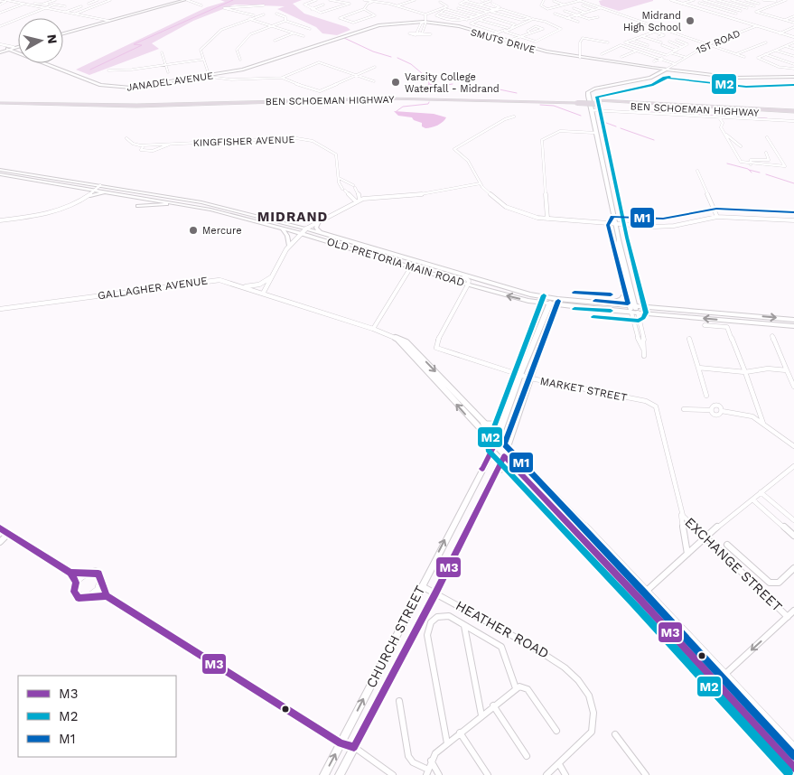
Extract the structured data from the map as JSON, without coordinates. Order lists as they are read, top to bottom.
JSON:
{
  "streets": {
    "highway": ["BEN SCHOEMAN HIGHWAY"],
    "main road": [
      "SMUTS DRIVE",
      "JANADEL AVENUE",
      "OLD PRETORIA MAIN ROAD",
      "CHURCH STREET"
    ],
    "street": [
      "1ST ROAD",
      "KINGFISHER AVENUE",
      "GALLAGHER AVENUE",
      "MARKET STREET",
      "EXCHANGE STREET",
      "HEATHER ROAD"
    ]
  },
  "crossings": [
    ["SMUTS DRIVE", "1ST ROAD"],
    ["SMUTS DRIVE", "JANADEL AVENUE"],
    ["OLD PRETORIA MAIN ROAD", "MARKET STREET"],
    ["OLD PRETORIA MAIN ROAD", "CHURCH STREET"],
    ["MARKET STREET", "EXCHANGE STREET"],
    ["MARKET STREET", "CHURCH STREET"],
    ["HEATHER ROAD", "CHURCH STREET"]
  ],
  "districts": ["MIDRAND"],
  "places": ["Midrand High School", "Varsity College Waterfall - Midrand", "Mercure"],
  "lines": ["transit line M2", "transit line M1", "transit line M3"],
  "legend": ["M3", "M2", "M1"],
  "north": "right"
}
